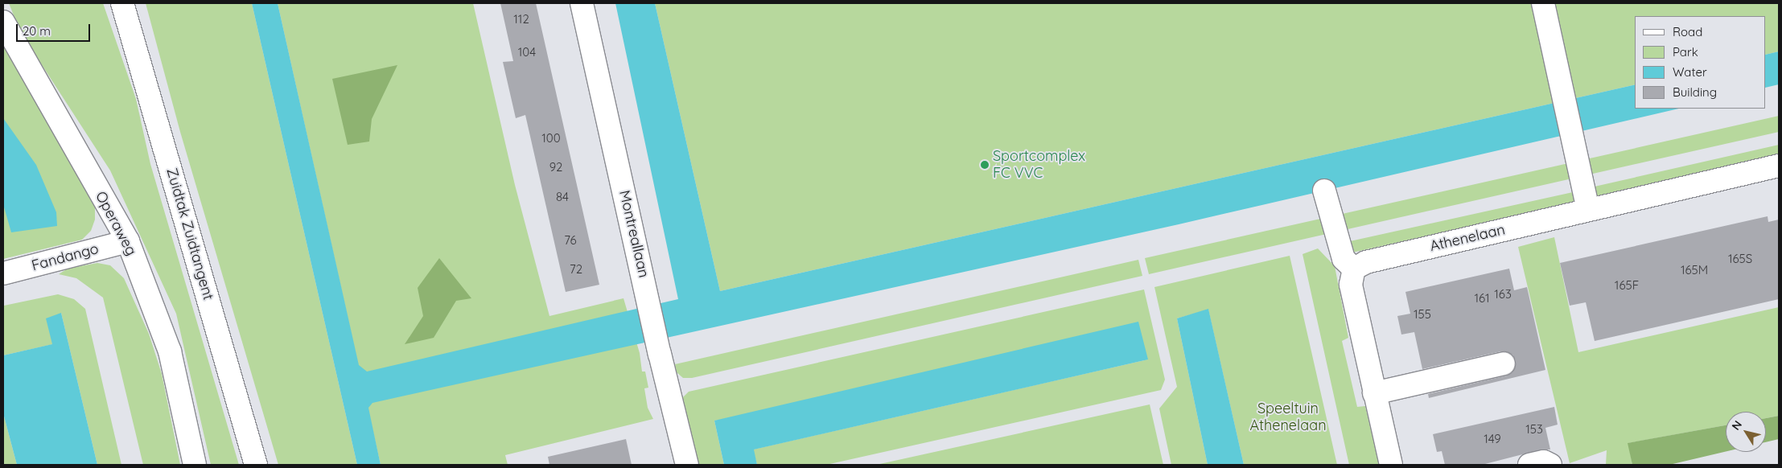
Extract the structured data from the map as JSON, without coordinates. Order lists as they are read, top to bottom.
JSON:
{
  "streets": {
    "street": [
      "Operaweg",
      "Zuidtak Zuidtangent",
      "Montreallaan",
      "Athenelaan",
      "Fandango"
    ]
  },
  "crossings": [
    ["Operaweg", "Fandango"]
  ],
  "parks": ["Speeltuin Athenelaan"],
  "places": ["Sportcomplex FC VVC"],
  "house_numbers": [
    "112",
    "104",
    "100",
    "92",
    "84",
    "76",
    "165S",
    "72",
    "165M",
    "165F",
    "163",
    "161",
    "155",
    "153",
    "149"
  ],
  "legend": [
    "Road",
    "Park",
    "Water",
    "Building"
  ],
  "scale_bar": "20 m",
  "north": "top left"
}
